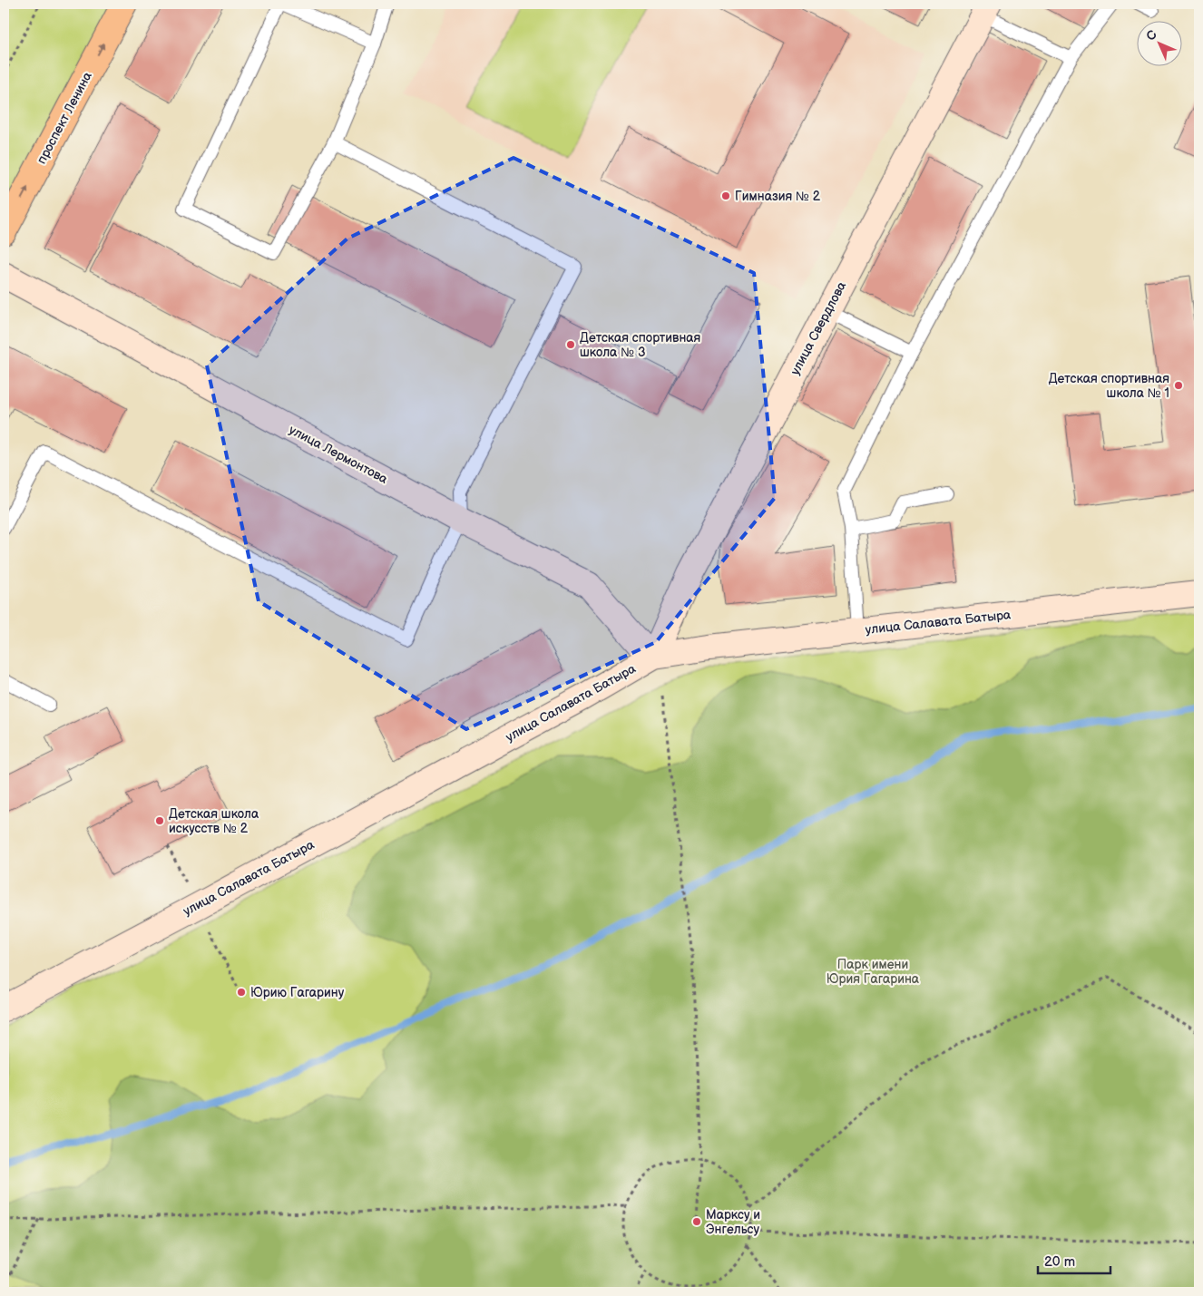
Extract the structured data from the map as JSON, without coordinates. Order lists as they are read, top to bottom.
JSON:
{
  "streets": {
    "main road": ["проспект Ленина"],
    "street": ["улица Свердлова", "улица Лермонтова", "улица Салавата Батыра"]
  },
  "crossings": [
    ["улица Свердлова", "улица Лермонтова"],
    ["улица Свердлова", "улица Салавата Батыра"],
    ["улица Лермонтова", "улица Салавата Батыра"]
  ],
  "one_way": ["проспект Ленина"],
  "parks": ["Парк имени Юрия Гагарина"],
  "places": [
    "Гимназия № 2",
    "Детская спортивная школа № 3",
    "Детская спортивная школа № 1",
    "Детская школа искусств № 2",
    "Юрию Гагарину",
    "Марксу и Энгельсу"
  ],
  "scale_bar": "20 m",
  "north": "top left"
}
